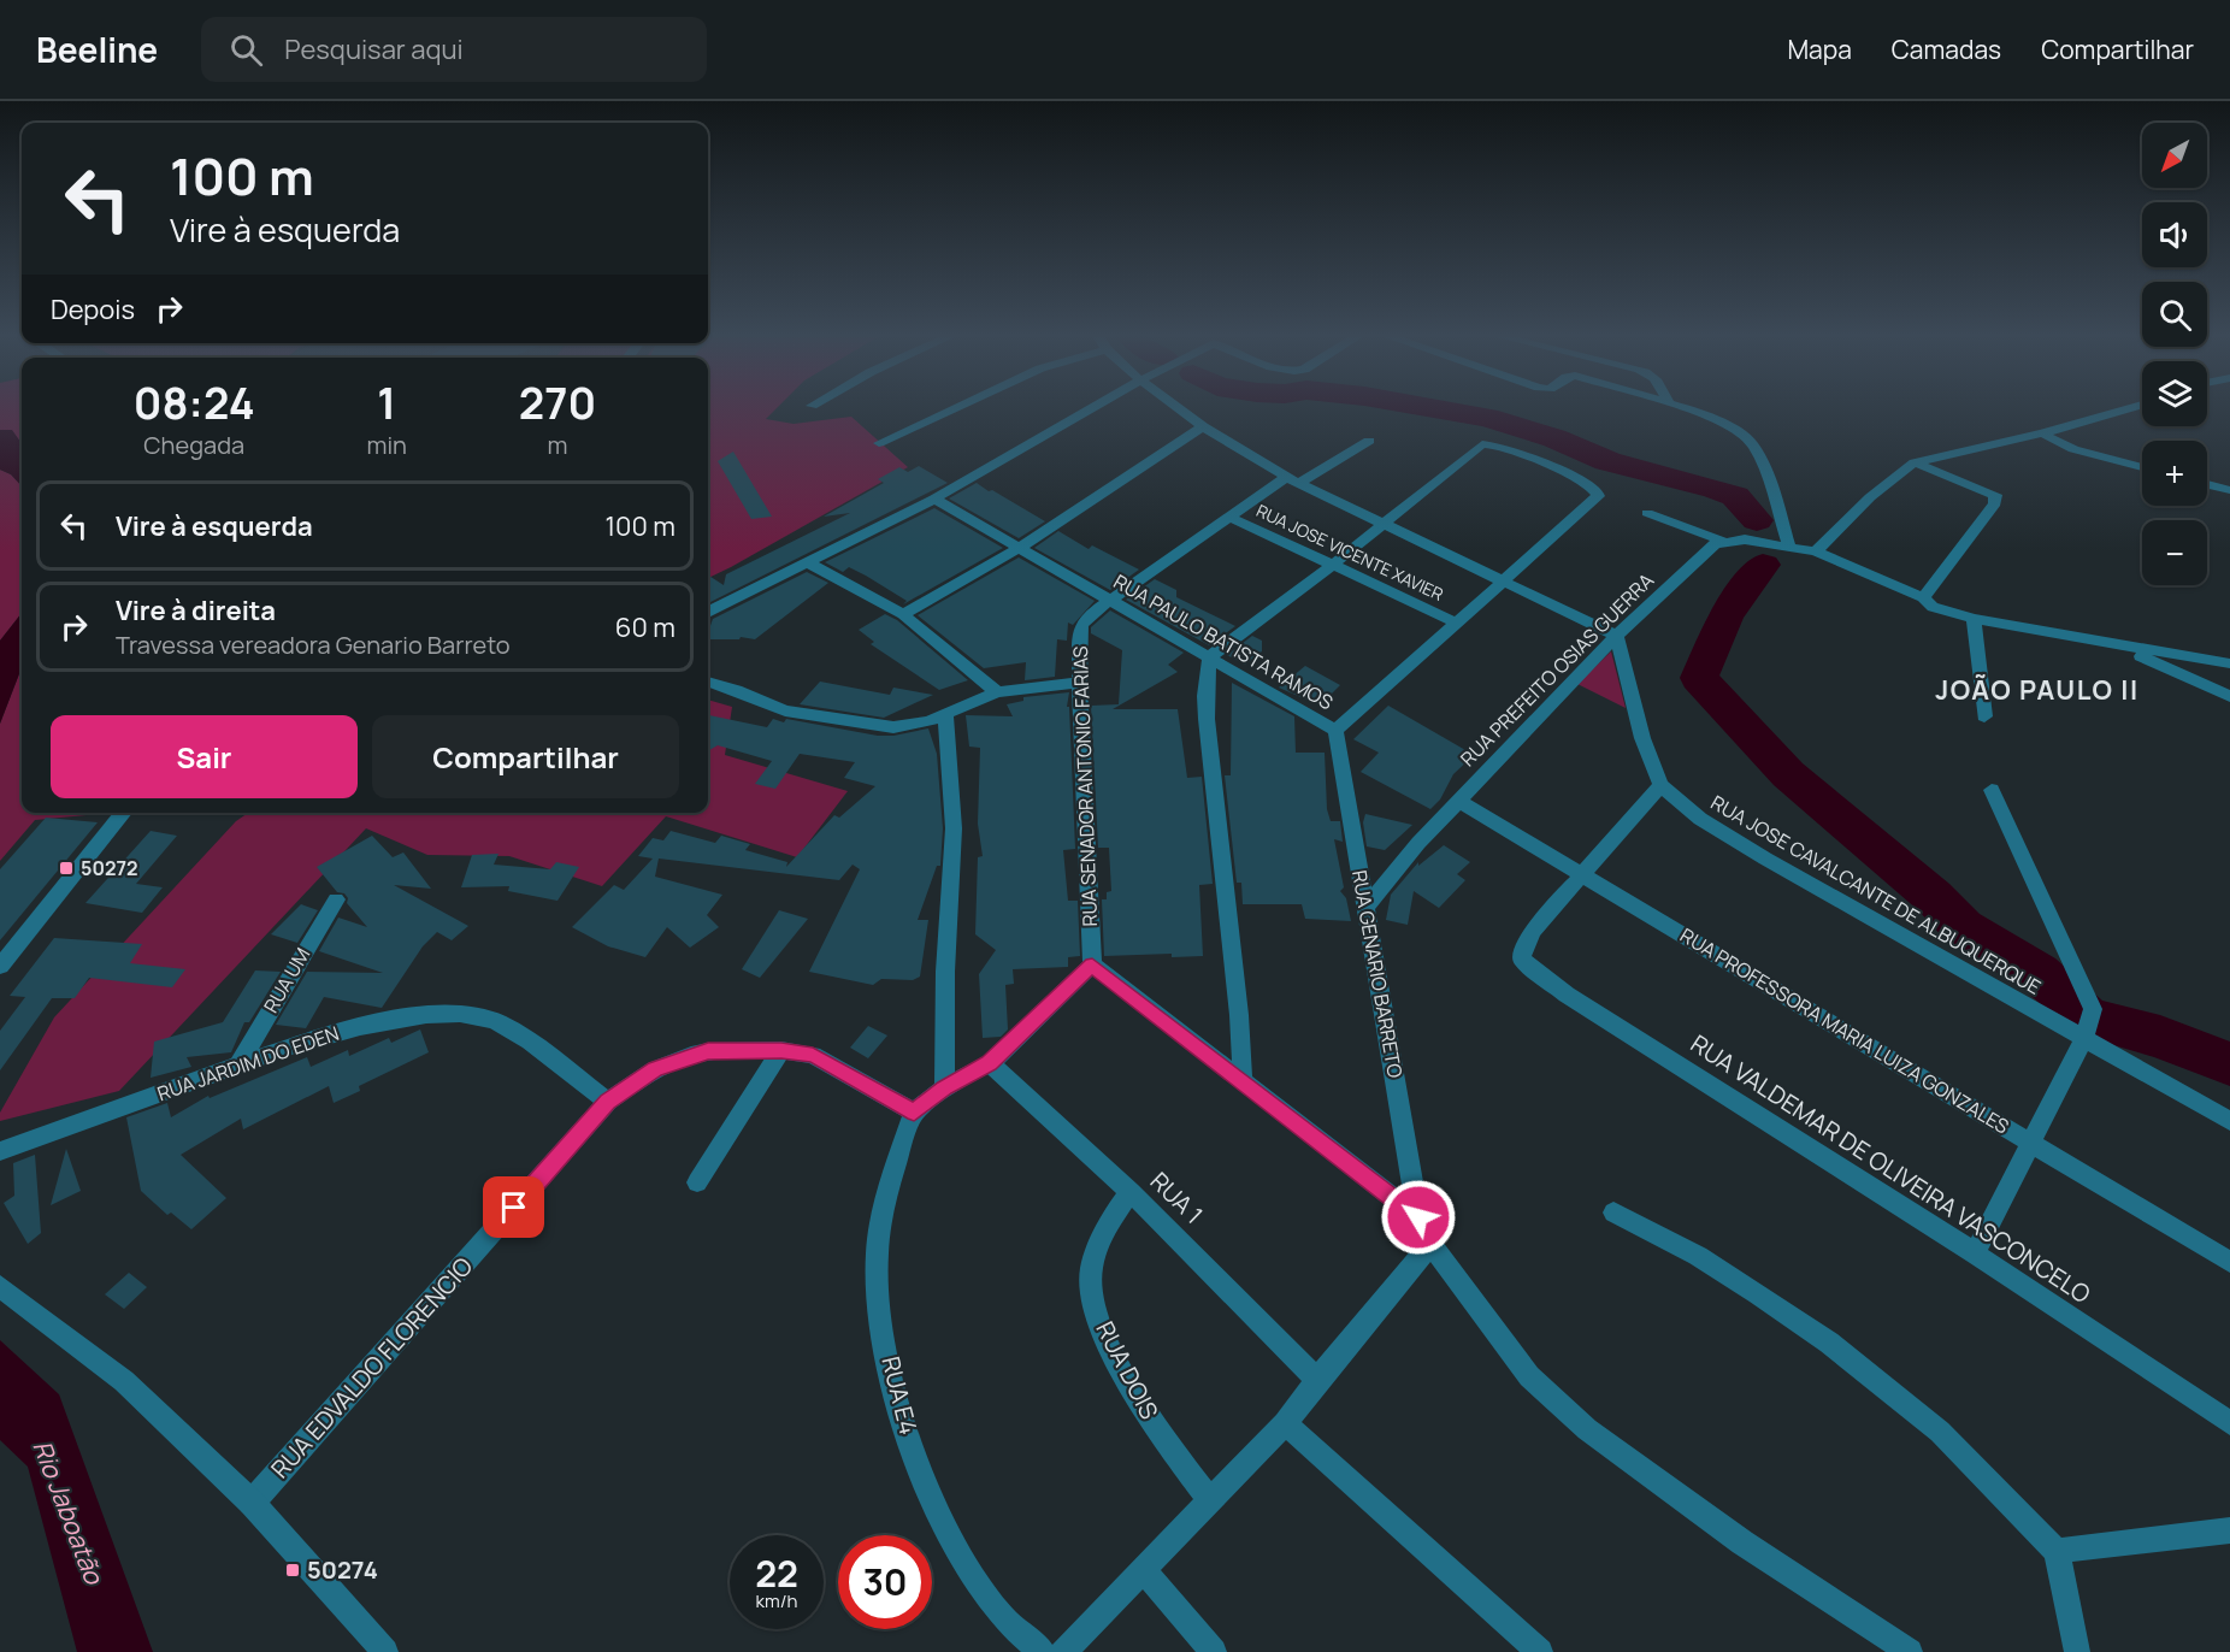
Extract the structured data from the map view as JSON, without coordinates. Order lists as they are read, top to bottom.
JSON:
{
  "streets": {
    "street": [
      "RUA JOSE VICENTE XAVIER",
      "RUA PAULO BATISTA RAMOS",
      "RUA PREFEITO OSIAS GUERRA",
      "RUA SENADOR ANTONIO FARIAS",
      "RUA JOSE CAVALCANTE DE ALBUQUERQUE",
      "RUA GENARIO BARRETO",
      "RUA UM",
      "RUA PROFESSORA MARIA LUIZA GONZALES",
      "RUA JARDIM DO EDEN",
      "RUA VALDEMAR DE OLIVEIRA VASCONCELO",
      "RUA 1",
      "RUA EDVALDO FLORENCIO",
      "RUA DOIS",
      "RUA E4"
    ]
  },
  "crossings": [
    ["RUA JOSE VICENTE XAVIER", "RUA PAULO BATISTA RAMOS"],
    ["RUA JOSE VICENTE XAVIER", "RUA SENADOR ANTONIO FARIAS"],
    ["RUA PAULO BATISTA RAMOS", "RUA SENADOR ANTONIO FARIAS"],
    ["RUA PAULO BATISTA RAMOS", "RUA GENARIO BARRETO"],
    ["RUA PREFEITO OSIAS GUERRA", "RUA JOSE CAVALCANTE DE ALBUQUERQUE"],
    ["RUA PREFEITO OSIAS GUERRA", "RUA GENARIO BARRETO"],
    ["RUA PREFEITO OSIAS GUERRA", "RUA PROFESSORA MARIA LUIZA GONZALES"],
    ["RUA UM", "RUA JARDIM DO EDEN"],
    ["RUA PROFESSORA MARIA LUIZA GONZALES", "RUA VALDEMAR DE OLIVEIRA VASCONCELO"],
    ["RUA JARDIM DO EDEN", "RUA EDVALDO FLORENCIO"],
    ["RUA 1", "RUA DOIS"],
    ["RUA EDVALDO FLORENCIO", "RUA E4"]
  ],
  "districts": ["JOÃO PAULO II"],
  "water": ["Rio Jaboatão"],
  "places": {
    "transit": ["50272", "50274"]
  },
  "north": "bottom left",
  "page": {
    "header": "Beeline",
    "search": "Pesquisar aqui",
    "nav": ["Mapa", "Camadas", "Compartilhar"],
    "map_buttons": ["+", "−"],
    "turn": ["100 m", "Vire à esquerda"],
    "then": "Depois",
    "eta": [
      "08:24",
      "Chegada",
      "1",
      "min",
      "270",
      "m"
    ],
    "list": [
      {
        "name": "Vire à esquerda",
        "value": "100 m"
      },
      {
        "name": "Vire à direita",
        "note": "Travessa vereadora Genario Barreto",
        "value": "60 m"
      }
    ],
    "buttons": ["Sair", "Compartilhar"],
    "speed": "22 km/h",
    "limit": "30"
  }
}
